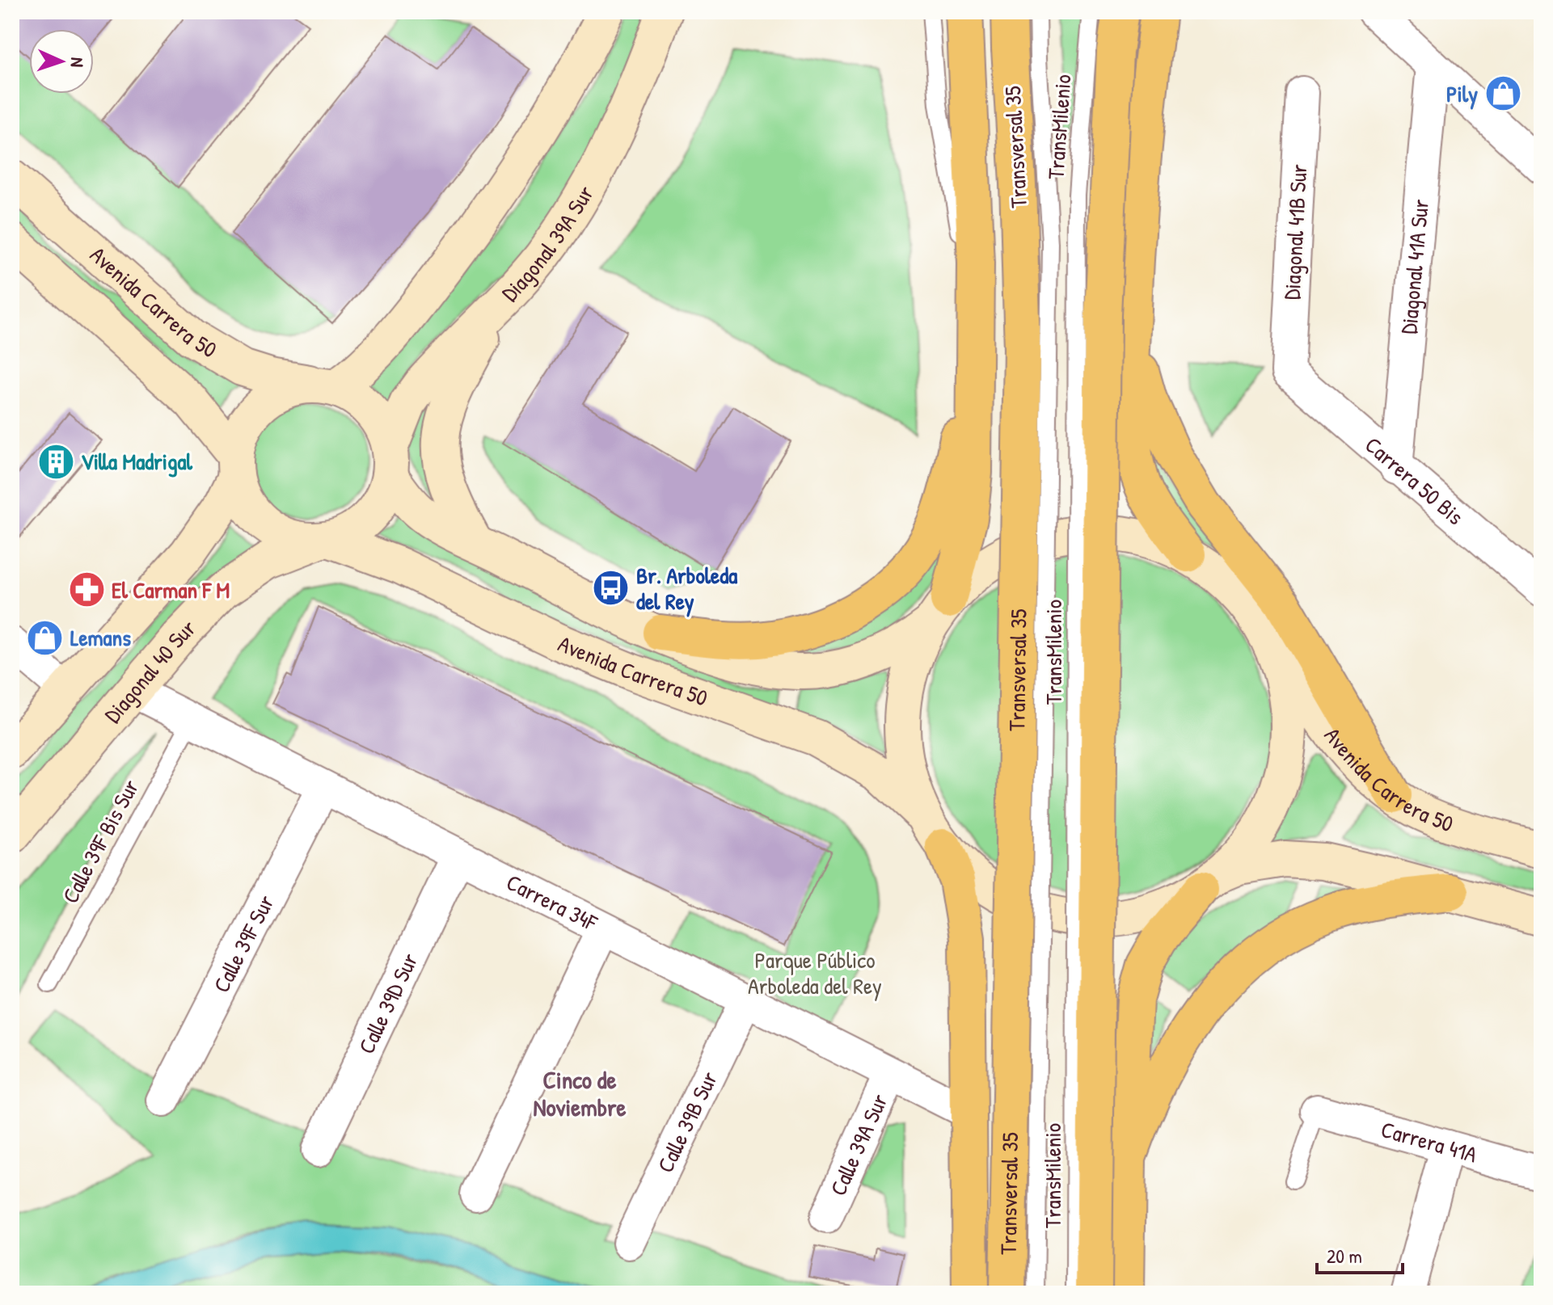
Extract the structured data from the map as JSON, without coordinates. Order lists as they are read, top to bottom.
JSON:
{
  "streets": {
    "highway": ["Transversal 35"],
    "main road": ["Diagonal 39A Sur", "Avenida Carrera 50", "Diagonal 40 Sur"],
    "street": [
      "Diagonal 41B Sur",
      "Diagonal 41A Sur",
      "Carrera 50 Bis",
      "Carrera 34F",
      "Calle 39F Sur",
      "Calle 39D Sur",
      "Calle 39B Sur",
      "Carrera 41A",
      "Calle 39A Sur"
    ],
    "lane": ["TransMilenio", "Calle 39F Bis Sur"]
  },
  "crossings": [
    ["TransMilenio", "Transversal 35"],
    ["Diagonal 41B Sur", "Carrera 50 Bis"],
    ["Diagonal 39A Sur", "Avenida Carrera 50"],
    ["Diagonal 39A Sur", "Diagonal 40 Sur"],
    ["Diagonal 41A Sur", "Carrera 50 Bis"],
    ["Avenida Carrera 50", "Diagonal 40 Sur"],
    ["Diagonal 40 Sur", "Carrera 34F"],
    ["Calle 39F Bis Sur", "Carrera 34F"],
    ["Carrera 34F", "Calle 39F Sur"],
    ["Carrera 34F", "Calle 39D Sur"],
    ["Carrera 34F", "Calle 39B Sur"],
    ["Carrera 34F", "Calle 39A Sur"]
  ],
  "districts": ["Cinco de Noviembre"],
  "parks": ["Parque Público Arboleda del Rey"],
  "places": {
    "shop": ["Pily", "Lemans"],
    "building": ["Villa Madrigal"],
    "bus stop": ["Br. Arboleda del Rey"],
    "pharmacy": ["El Carman F M"]
  },
  "scale_bar": "20 m",
  "north": "right"
}
